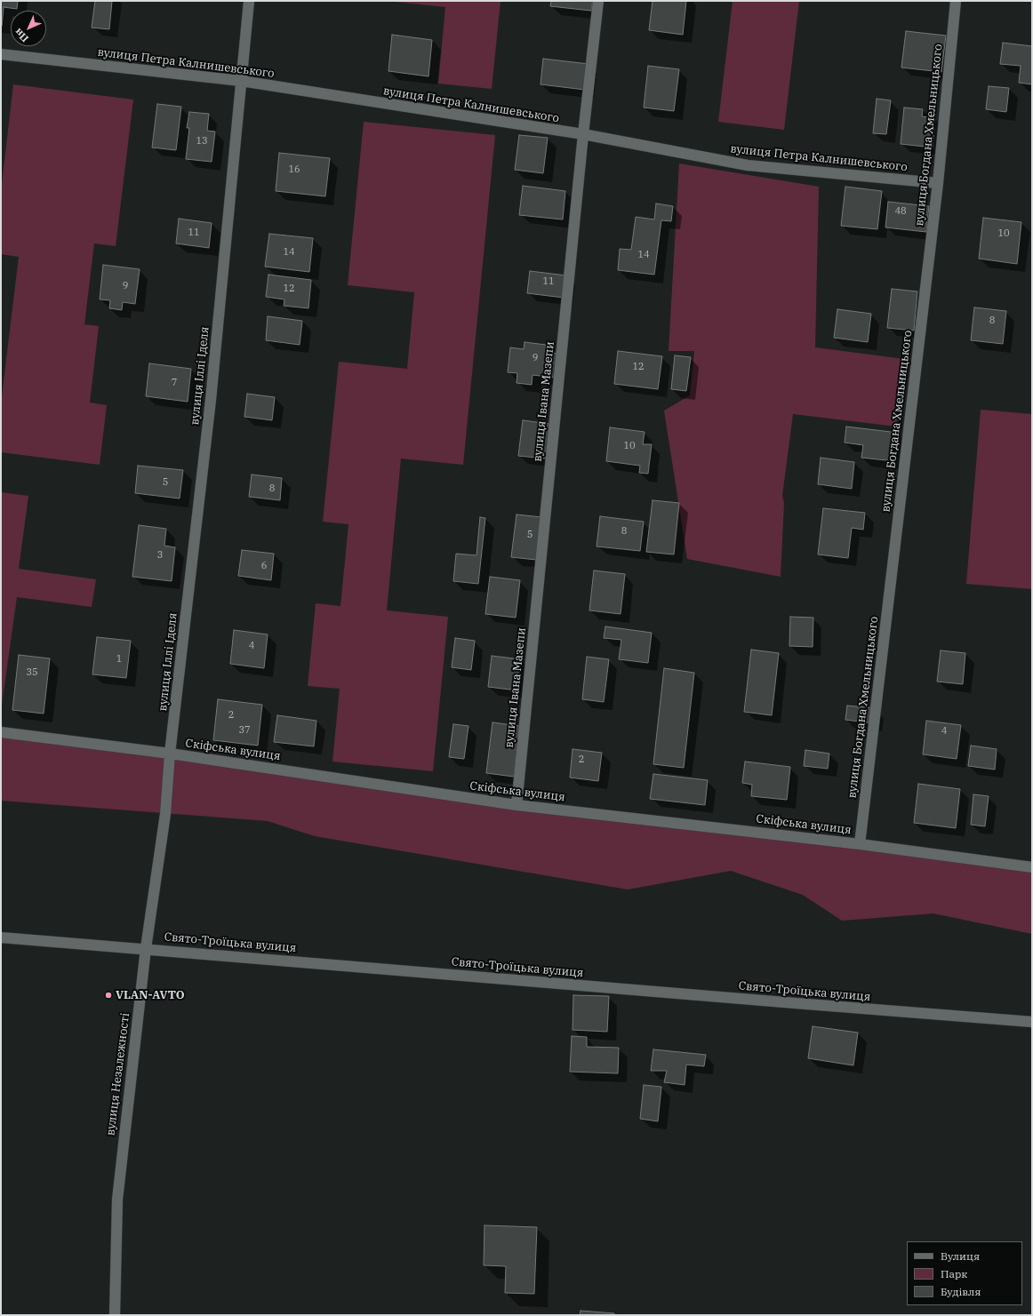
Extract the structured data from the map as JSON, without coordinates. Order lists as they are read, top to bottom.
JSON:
{
  "streets": {
    "street": [
      "вулиця Петра Калнишевського",
      "вулиця Богдана Хмельницького",
      "вулиця Іллі Іделя",
      "вулиця Івана Мазепи",
      "Скіфська вулиця",
      "Свято-Троїцька вулиця",
      "вулиця Незалежності"
    ]
  },
  "crossings": [
    ["вулиця Петра Калнишевського", "вулиця Богдана Хмельницького"],
    ["вулиця Петра Калнишевського", "вулиця Іллі Іделя"],
    ["вулиця Петра Калнишевського", "вулиця Івана Мазепи"],
    ["вулиця Богдана Хмельницького", "Скіфська вулиця"],
    ["вулиця Іллі Іделя", "Скіфська вулиця"],
    ["вулиця Іллі Іделя", "вулиця Незалежності"],
    ["вулиця Івана Мазепи", "Скіфська вулиця"],
    ["Скіфська вулиця", "вулиця Незалежності"],
    ["Свято-Троїцька вулиця", "вулиця Незалежності"]
  ],
  "places": ["VLAN-AVTO"],
  "house_numbers": [
    "13",
    "16",
    "48",
    "11",
    "10",
    "14",
    "14",
    "11",
    "9",
    "12",
    "8",
    "9",
    "12",
    "7",
    "10",
    "5",
    "8",
    "8",
    "5",
    "3",
    "6",
    "4",
    "1",
    "35",
    "2",
    "37",
    "4",
    "2"
  ],
  "legend": ["Вулиця", "Парк", "Будівля"],
  "north": "bottom left"
}
